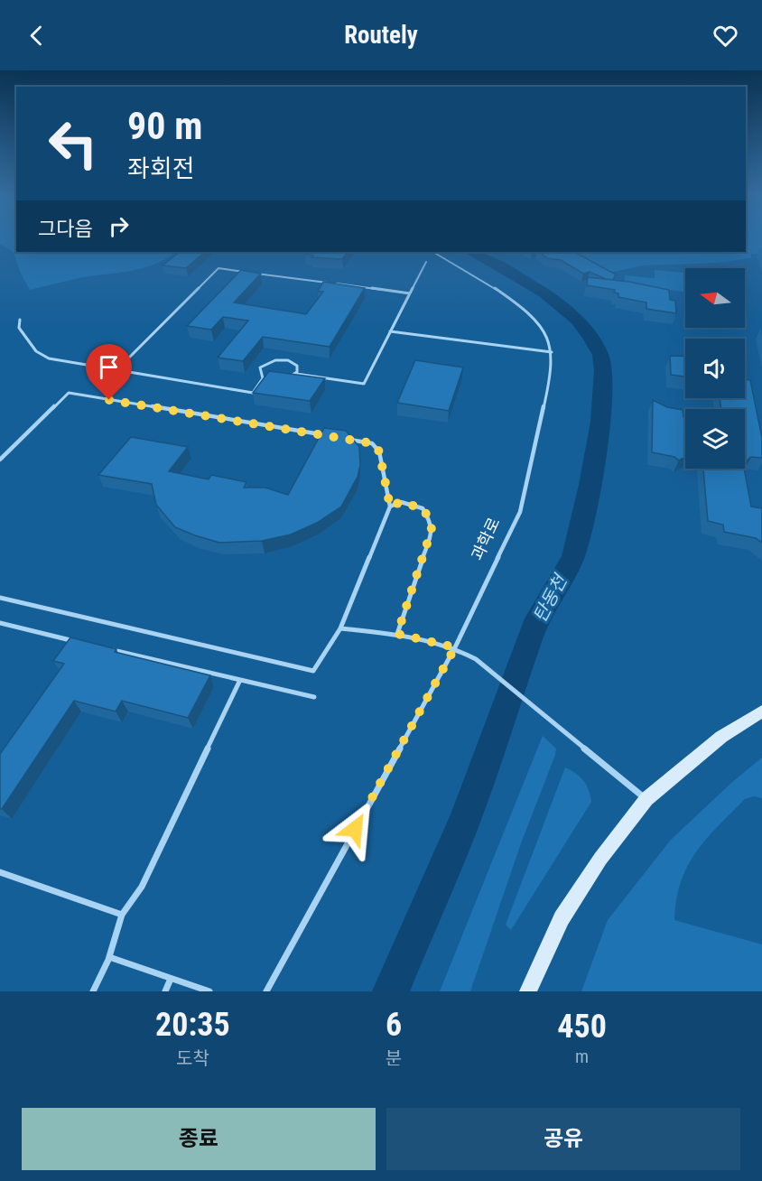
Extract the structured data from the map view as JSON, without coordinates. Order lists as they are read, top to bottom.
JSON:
{
  "streets": {
    "lane": ["과학로"]
  },
  "water": ["탄동천"],
  "north": "left",
  "page": {
    "header": "Routely",
    "turn": ["90 m", "좌회전"],
    "then": "그다음",
    "eta": [
      "20:35",
      "도착",
      "6",
      "분",
      "450",
      "m"
    ],
    "buttons": ["종료", "공유"]
  }
}
